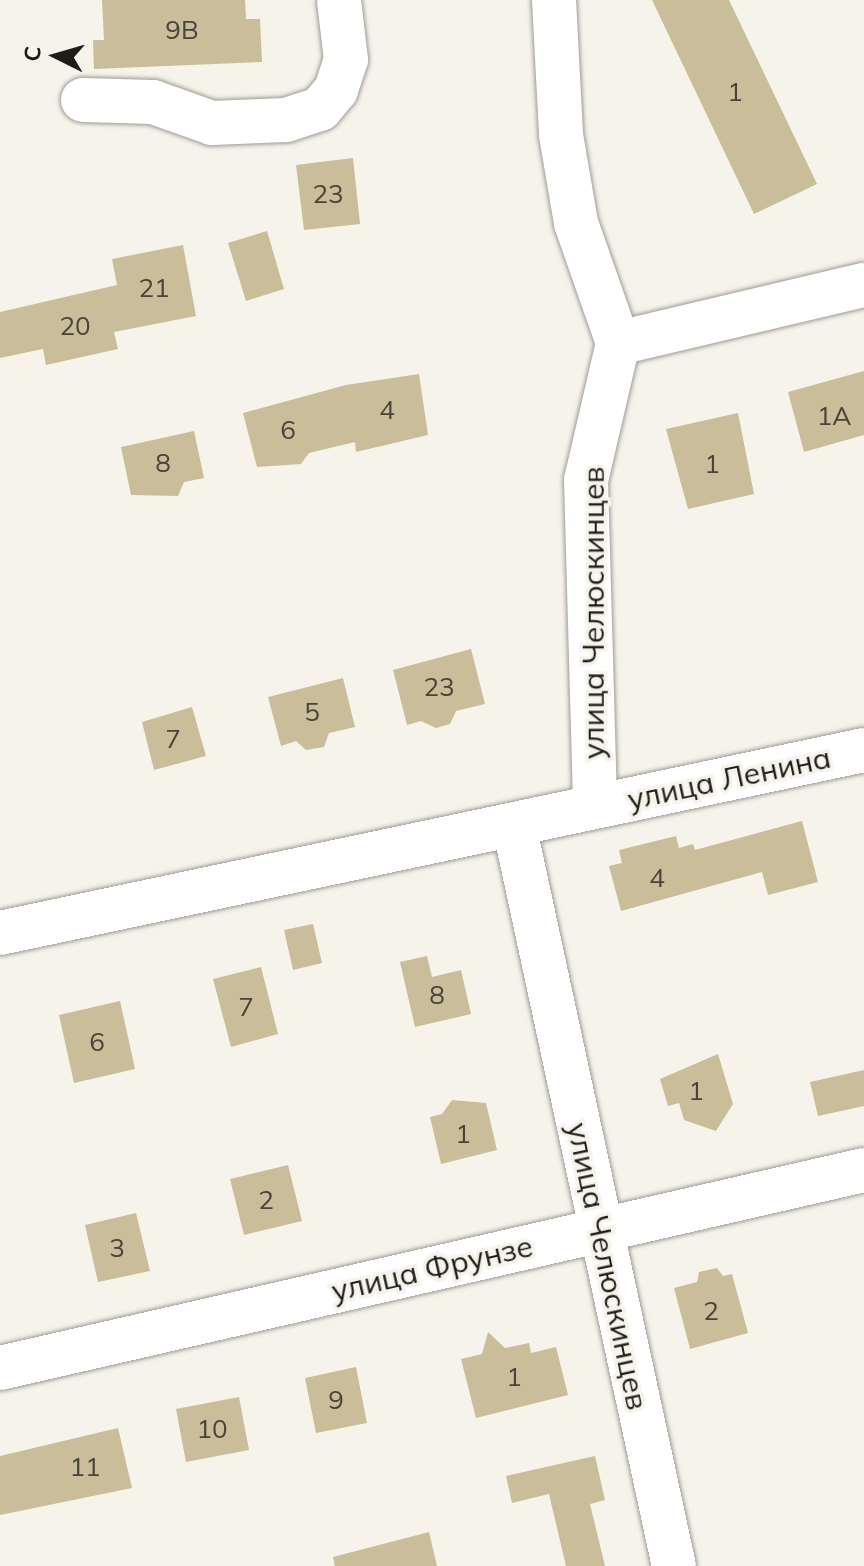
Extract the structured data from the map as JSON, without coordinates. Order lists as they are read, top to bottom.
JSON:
{
  "streets": {
    "street": ["улица Челюскинцев", "улица Ленина", "улица Фрунзе"]
  },
  "crossings": [
    ["улица Челюскинцев", "улица Ленина"],
    ["улица Челюскинцев", "улица Фрунзе"]
  ],
  "house_numbers": [
    "9В",
    "1",
    "23",
    "21",
    "20",
    "4",
    "1А",
    "6",
    "8",
    "1",
    "23",
    "5",
    "7",
    "4",
    "8",
    "7",
    "6",
    "1",
    "1",
    "2",
    "3",
    "2",
    "1",
    "9",
    "10",
    "11"
  ],
  "north": "left"
}
